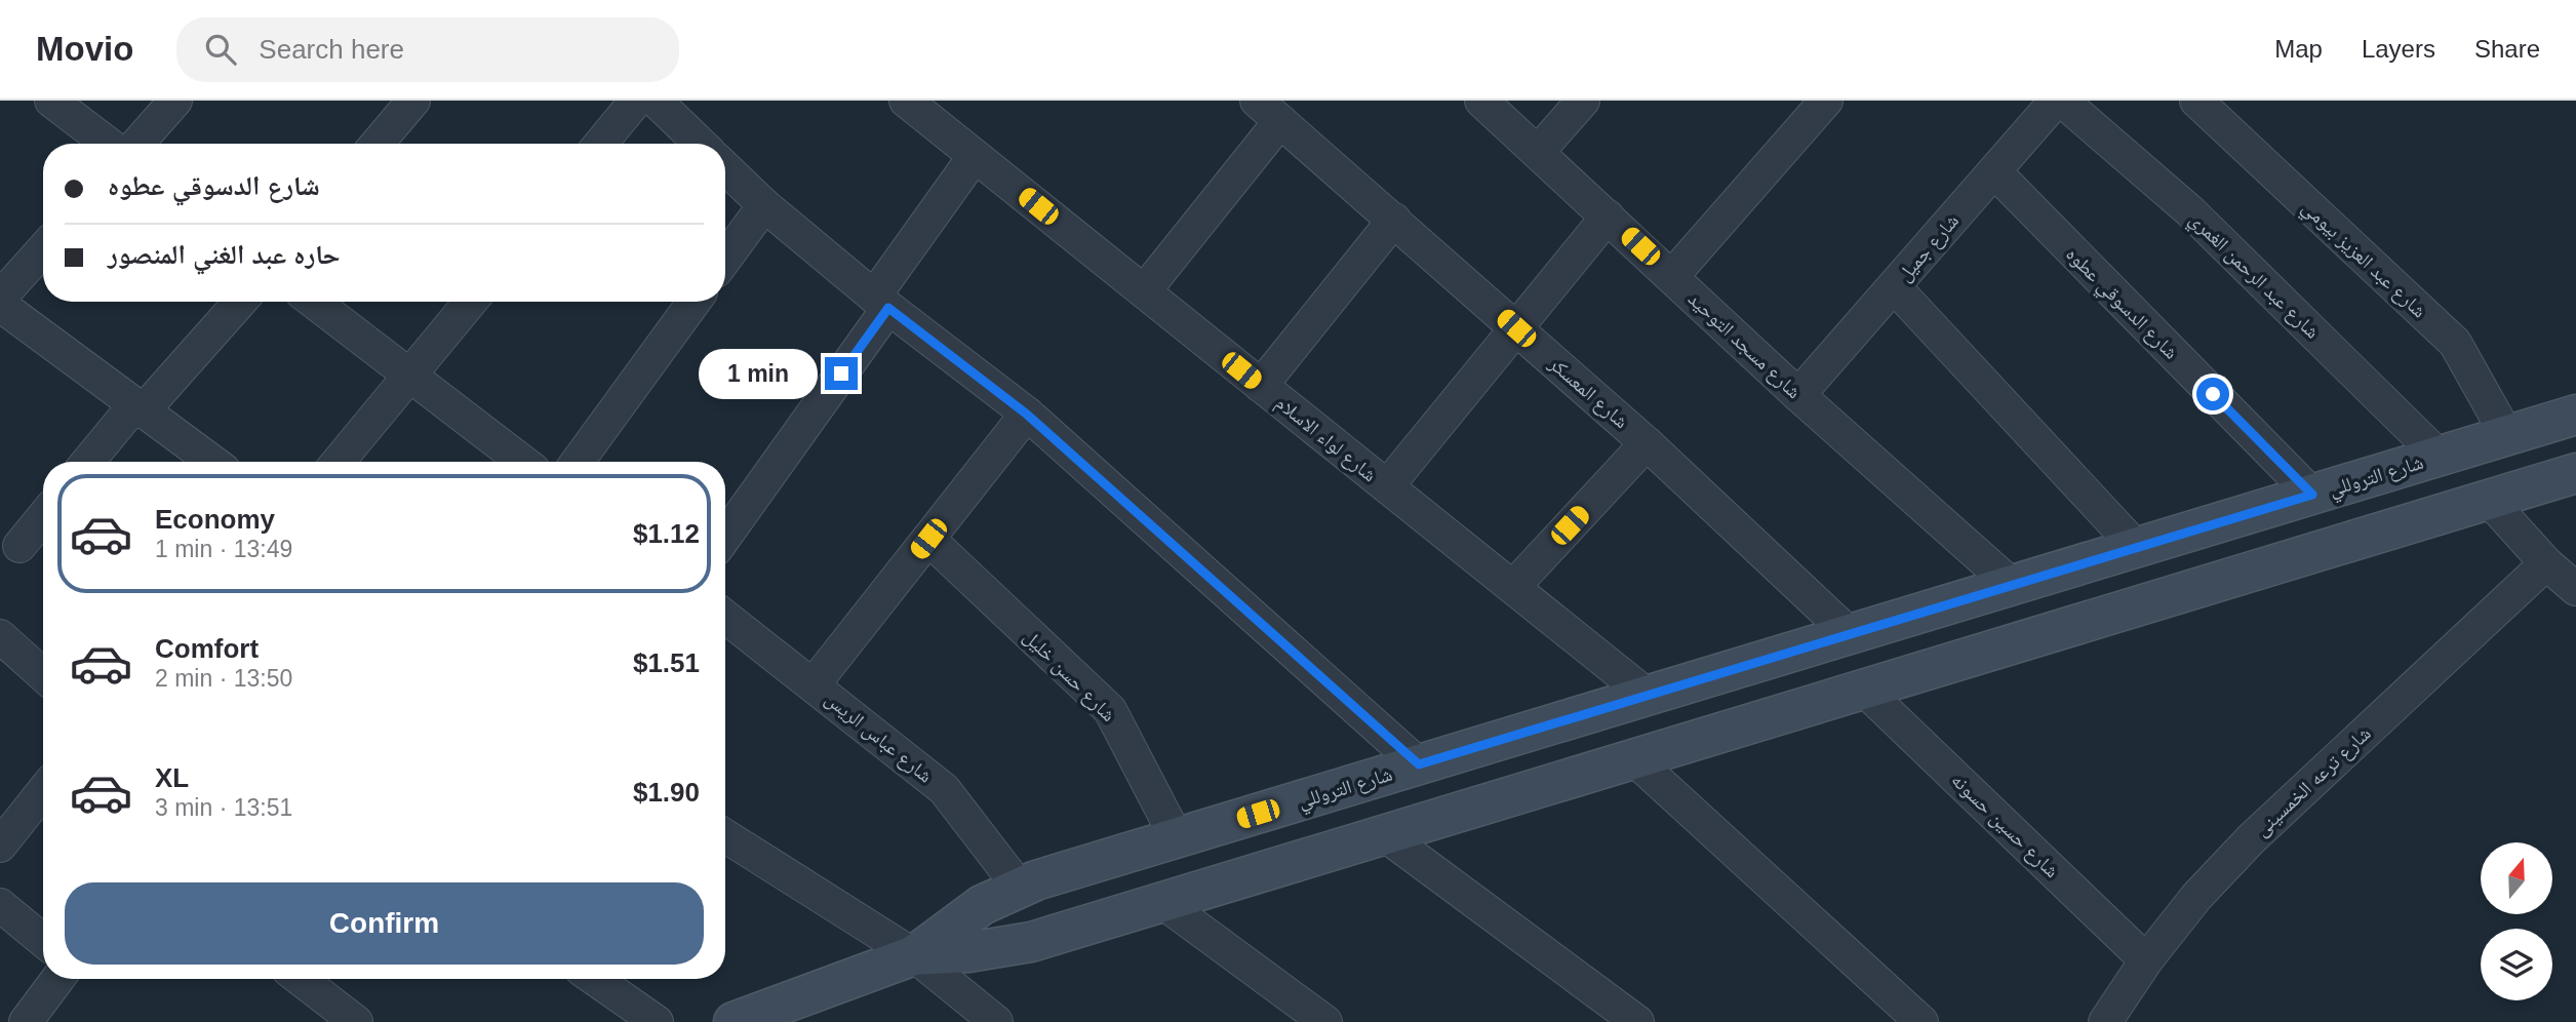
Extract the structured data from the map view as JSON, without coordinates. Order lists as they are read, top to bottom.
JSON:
{
  "streets": {
    "street": [
      "شارع جميل",
      "شارع عبد العزيز بيومي",
      "شارع عبد الرحمن الغمري",
      "شارع الدسوقي عطوه",
      "شارع مسجد التوحيد",
      "شارع المعسكر",
      "شارع لواء الاسلام",
      "شارع التروللي",
      "شارع حسن خليل",
      "شارع عباس الريس",
      "شارع ترعه الخمسينى",
      "شارع حسين حسونه"
    ]
  },
  "crossings": [
    ["شارع جميل", "شارع الدسوقي عطوه"],
    ["شارع جميل", "شارع مسجد التوحيد"],
    ["شارع عبد العزيز بيومي", "شارع التروللي"],
    ["شارع عبد الرحمن الغمري", "شارع التروللي"],
    ["شارع الدسوقي عطوه", "شارع التروللي"],
    ["شارع مسجد التوحيد", "شارع التروللي"],
    ["شارع المعسكر", "شارع التروللي"],
    ["شارع لواء الاسلام", "شارع التروللي"],
    ["شارع التروللي", "شارع حسن خليل"],
    ["شارع التروللي", "شارع عباس الريس"],
    ["شارع التروللي", "شارع حسين حسونه"],
    ["شارع ترعه الخمسينى", "شارع حسين حسونه"]
  ],
  "north": "top",
  "page": {
    "header": "Movio",
    "search": "Search here",
    "nav": ["Map", "Layers", "Share"],
    "banner": ["شارع الدسوقي عطوه", "حاره عبد الغني المنصور"],
    "bubble": "1 min",
    "list": [
      {
        "name": "Economy",
        "note": "1 min · 13:49",
        "value": "$1.12"
      },
      {
        "name": "Comfort",
        "note": "2 min · 13:50",
        "value": "$1.51"
      },
      {
        "name": "XL",
        "note": "3 min · 13:51",
        "value": "$1.90"
      }
    ],
    "buttons": "Confirm"
  }
}
